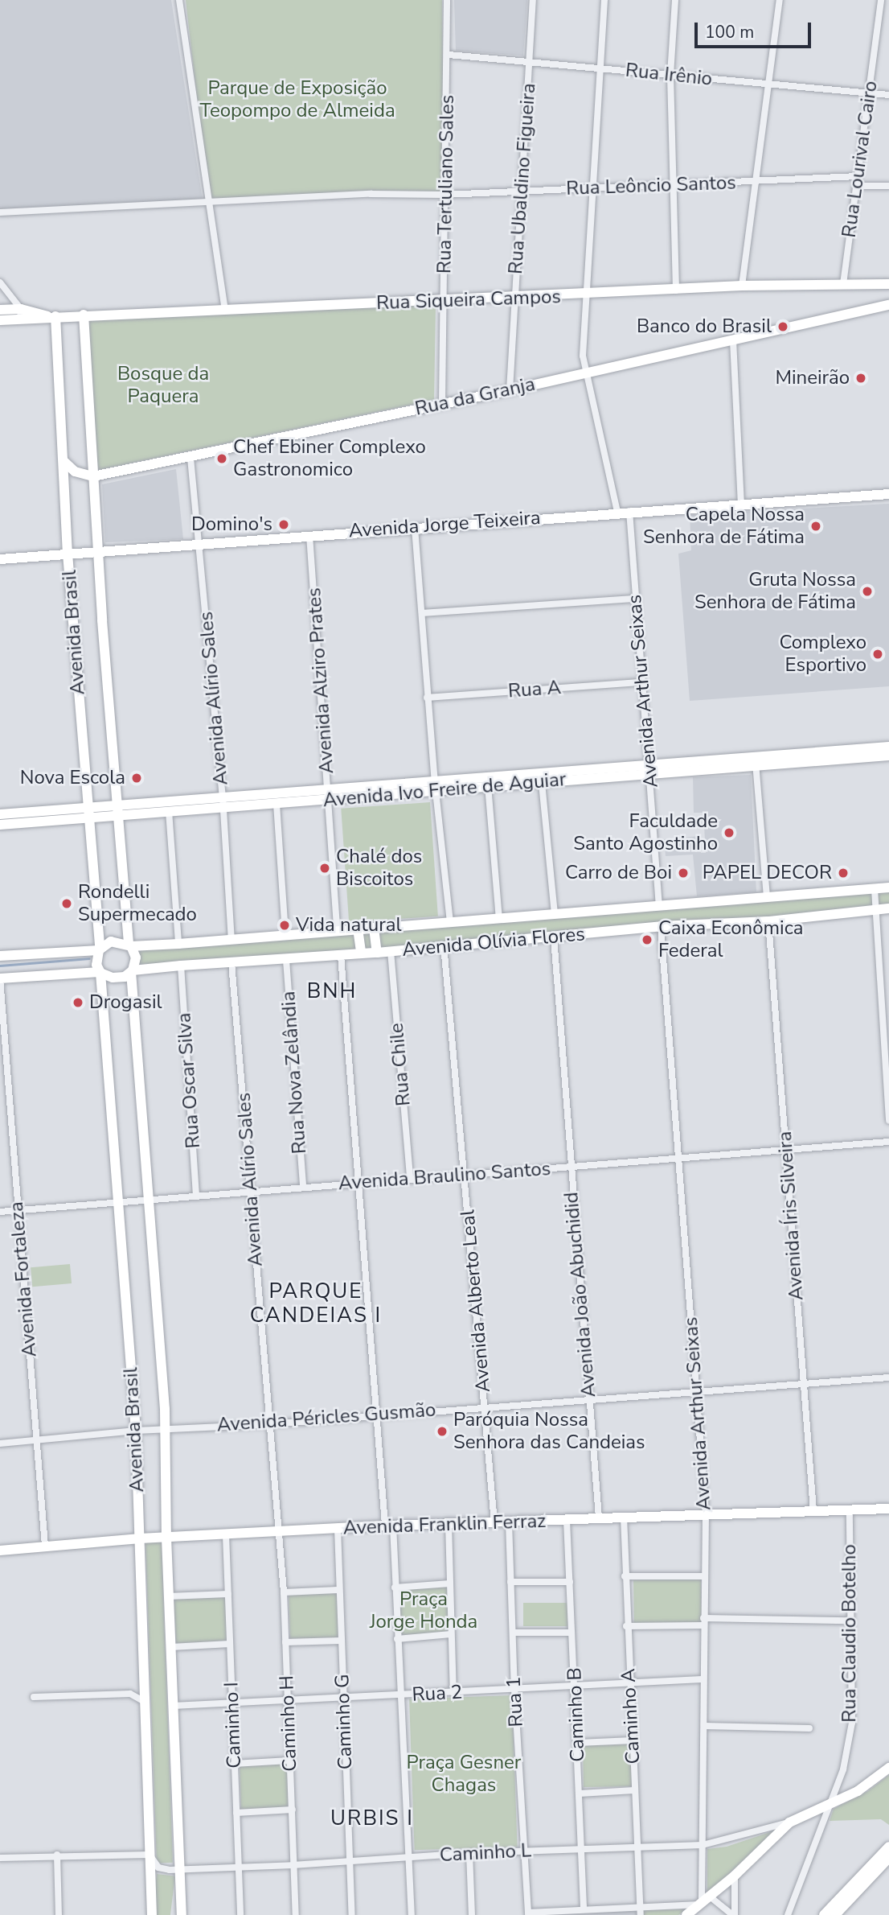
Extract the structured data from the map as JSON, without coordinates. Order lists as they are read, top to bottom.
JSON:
{
  "streets": {
    "street": [
      "Rua Irênio",
      "Rua Lourival Cairo",
      "Rua Ubaldino Figueira",
      "Rua Tertuliano Sales",
      "Rua Leôncio Santos",
      "Rua Siqueira Campos",
      "Rua da Granja",
      "Avenida Jorge Teixeira",
      "Avenida Brasil",
      "Avenida Alziro Prates",
      "Rua A",
      "Avenida Arthur Seixas",
      "Avenida Alírio Sales",
      "Avenida Ivo Freire de Aguiar",
      "Avenida Olívia Flores",
      "Rua Chile",
      "Rua Nova Zelândia",
      "Rua Oscar Silva",
      "Avenida Braulino Santos",
      "Avenida Íris Silveira",
      "Avenida Fortaleza",
      "Avenida João Abuchidid",
      "Avenida Alberto Leal",
      "Avenida Péricles Gusmão",
      "Avenida Franklin Ferraz",
      "Rua Claudio Botelho",
      "Rua 2",
      "Rua 1",
      "Caminho B",
      "Caminho A",
      "Caminho G",
      "Caminho H",
      "Caminho I",
      "Caminho L"
    ]
  },
  "crossings": [
    ["Rua Irênio", "Rua Lourival Cairo"],
    ["Rua Irênio", "Rua Ubaldino Figueira"],
    ["Rua Irênio", "Rua Tertuliano Sales"],
    ["Rua Lourival Cairo", "Rua Leôncio Santos"],
    ["Rua Lourival Cairo", "Rua Siqueira Campos"],
    ["Rua Ubaldino Figueira", "Rua Leôncio Santos"],
    ["Rua Ubaldino Figueira", "Rua Siqueira Campos"],
    ["Rua Ubaldino Figueira", "Rua da Granja"],
    ["Rua Tertuliano Sales", "Rua Leôncio Santos"],
    ["Rua Tertuliano Sales", "Rua Siqueira Campos"],
    ["Rua Tertuliano Sales", "Rua da Granja"],
    ["Rua Siqueira Campos", "Avenida Brasil"],
    ["Rua da Granja", "Avenida Brasil"],
    ["Rua da Granja", "Avenida Alírio Sales"],
    ["Avenida Jorge Teixeira", "Avenida Brasil"],
    ["Avenida Jorge Teixeira", "Avenida Alziro Prates"],
    ["Avenida Jorge Teixeira", "Avenida Arthur Seixas"],
    ["Avenida Jorge Teixeira", "Avenida Alírio Sales"],
    ["Avenida Brasil", "Avenida Ivo Freire de Aguiar"],
    ["Avenida Brasil", "Avenida Olívia Flores"],
    ["Avenida Brasil", "Avenida Braulino Santos"],
    ["Avenida Brasil", "Avenida Péricles Gusmão"],
    ["Avenida Brasil", "Avenida Franklin Ferraz"],
    ["Avenida Brasil", "Rua 2"],
    ["Avenida Brasil", "Caminho L"],
    ["Avenida Alziro Prates", "Avenida Ivo Freire de Aguiar"],
    ["Avenida Alziro Prates", "Avenida Olívia Flores"],
    ["Rua A", "Avenida Arthur Seixas"],
    ["Avenida Arthur Seixas", "Avenida Ivo Freire de Aguiar"],
    ["Avenida Arthur Seixas", "Avenida Olívia Flores"],
    ["Avenida Arthur Seixas", "Avenida Braulino Santos"],
    ["Avenida Arthur Seixas", "Avenida Péricles Gusmão"],
    ["Avenida Arthur Seixas", "Avenida Franklin Ferraz"],
    ["Avenida Arthur Seixas", "Rua 2"],
    ["Avenida Arthur Seixas", "Caminho L"],
    ["Avenida Alírio Sales", "Avenida Ivo Freire de Aguiar"],
    ["Avenida Alírio Sales", "Avenida Olívia Flores"],
    ["Avenida Alírio Sales", "Avenida Braulino Santos"],
    ["Avenida Alírio Sales", "Avenida Péricles Gusmão"],
    ["Avenida Alírio Sales", "Avenida Franklin Ferraz"],
    ["Avenida Alírio Sales", "Caminho H"],
    ["Avenida Olívia Flores", "Rua Chile"],
    ["Avenida Olívia Flores", "Rua Nova Zelândia"],
    ["Avenida Olívia Flores", "Rua Oscar Silva"],
    ["Avenida Olívia Flores", "Avenida Íris Silveira"],
    ["Avenida Olívia Flores", "Avenida Fortaleza"],
    ["Avenida Olívia Flores", "Avenida João Abuchidid"],
    ["Avenida Olívia Flores", "Avenida Alberto Leal"],
    ["Rua Chile", "Avenida Braulino Santos"],
    ["Rua Nova Zelândia", "Avenida Braulino Santos"],
    ["Rua Oscar Silva", "Avenida Braulino Santos"],
    ["Avenida Braulino Santos", "Avenida Íris Silveira"],
    ["Avenida Braulino Santos", "Avenida Fortaleza"],
    ["Avenida Braulino Santos", "Avenida João Abuchidid"],
    ["Avenida Braulino Santos", "Avenida Alberto Leal"],
    ["Avenida Íris Silveira", "Avenida Péricles Gusmão"],
    ["Avenida Íris Silveira", "Avenida Franklin Ferraz"],
    ["Avenida Fortaleza", "Avenida Péricles Gusmão"],
    ["Avenida Fortaleza", "Avenida Franklin Ferraz"],
    ["Avenida João Abuchidid", "Avenida Péricles Gusmão"],
    ["Avenida João Abuchidid", "Avenida Franklin Ferraz"],
    ["Avenida Alberto Leal", "Avenida Péricles Gusmão"],
    ["Avenida Alberto Leal", "Avenida Franklin Ferraz"],
    ["Avenida Franklin Ferraz", "Rua Claudio Botelho"],
    ["Avenida Franklin Ferraz", "Rua 1"],
    ["Avenida Franklin Ferraz", "Caminho B"],
    ["Avenida Franklin Ferraz", "Caminho A"],
    ["Avenida Franklin Ferraz", "Caminho G"],
    ["Avenida Franklin Ferraz", "Caminho H"],
    ["Avenida Franklin Ferraz", "Caminho I"],
    ["Rua 2", "Rua 1"],
    ["Rua 2", "Caminho B"],
    ["Rua 2", "Caminho A"],
    ["Rua 2", "Caminho G"],
    ["Rua 2", "Caminho H"],
    ["Rua 2", "Caminho I"],
    ["Rua 1", "Caminho L"],
    ["Caminho B", "Caminho L"],
    ["Caminho A", "Caminho L"],
    ["Caminho G", "Caminho L"],
    ["Caminho H", "Caminho L"],
    ["Caminho I", "Caminho L"]
  ],
  "districts": ["BNH", "PARQUE CANDEIAS I", "URBIS I"],
  "parks": [
    "Parque de Exposição Teopompo de Almeida",
    "Bosque da Paquera",
    "Praça Jorge Honda",
    "Praça Gesner Chagas"
  ],
  "places": [
    "Banco do Brasil",
    "Mineirão",
    "Chef Ebiner Complexo Gastronomico",
    "Domino's",
    "Capela Nossa Senhora de Fátima",
    "Gruta Nossa Senhora de Fátima",
    "Complexo Esportivo",
    "Nova Escola",
    "Faculdade Santo Agostinho",
    "Chalé dos Biscoitos",
    "Carro de Boi",
    "PAPEL DECOR",
    "Rondelli Supermecado",
    "Vida natural",
    "Caixa Econômica Federal",
    "Drogasil",
    "Paróquia Nossa Senhora das Candeias"
  ],
  "scale_bar": "100 m"
}
